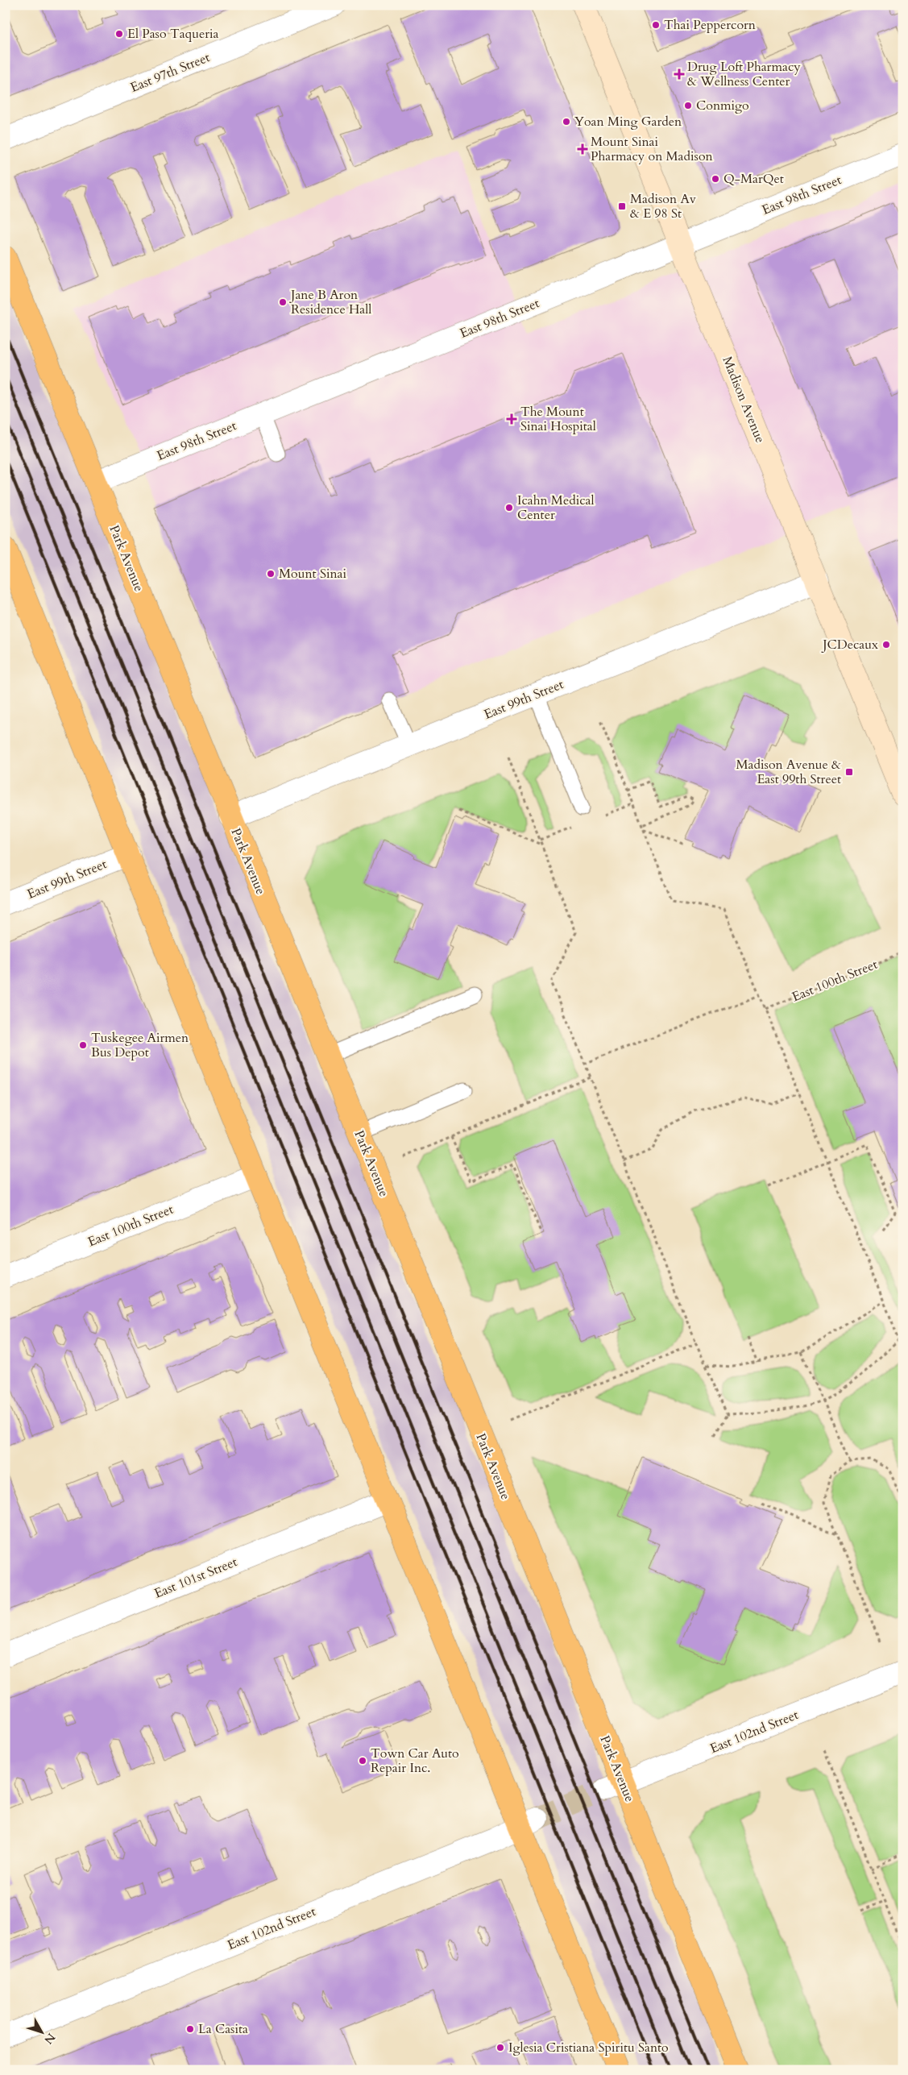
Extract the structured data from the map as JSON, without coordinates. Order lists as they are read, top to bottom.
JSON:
{
  "streets": {
    "main road": ["Madison Avenue", "Park Avenue"],
    "street": [
      "East 97th Street",
      "East 98th Street",
      "East 99th Street",
      "East 100th Street",
      "East 101st Street",
      "East 102nd Street"
    ]
  },
  "crossings": [
    ["East 98th Street", "Madison Avenue"],
    ["East 98th Street", "Park Avenue"],
    ["Madison Avenue", "East 99th Street"],
    ["Park Avenue", "East 99th Street"],
    ["Park Avenue", "East 102nd Street"]
  ],
  "places": {
    "other": [
      "Thai Peppercorn",
      "El Paso Taqueria",
      "Conmigo",
      "Yoan Ming Garden",
      "Q-MarQet",
      "Jane B Aron Residence Hall",
      "Icahn Medical Center",
      "Mount Sinai",
      "JCDecaux",
      "Tuskegee Airmen Bus Depot",
      "Town Car Auto Repair Inc.",
      "La Casita",
      "Iglesia Cristiana Spiritu Santo"
    ],
    "health": ["Drug Loft Pharmacy & Wellness Center", "Mount Sinai Pharmacy on Madison", "The Mount Sinai Hospital"],
    "transit": ["Madison Av & E 98 St", "Madison Avenue & East 99th Street"]
  },
  "north": "bottom right"
}
